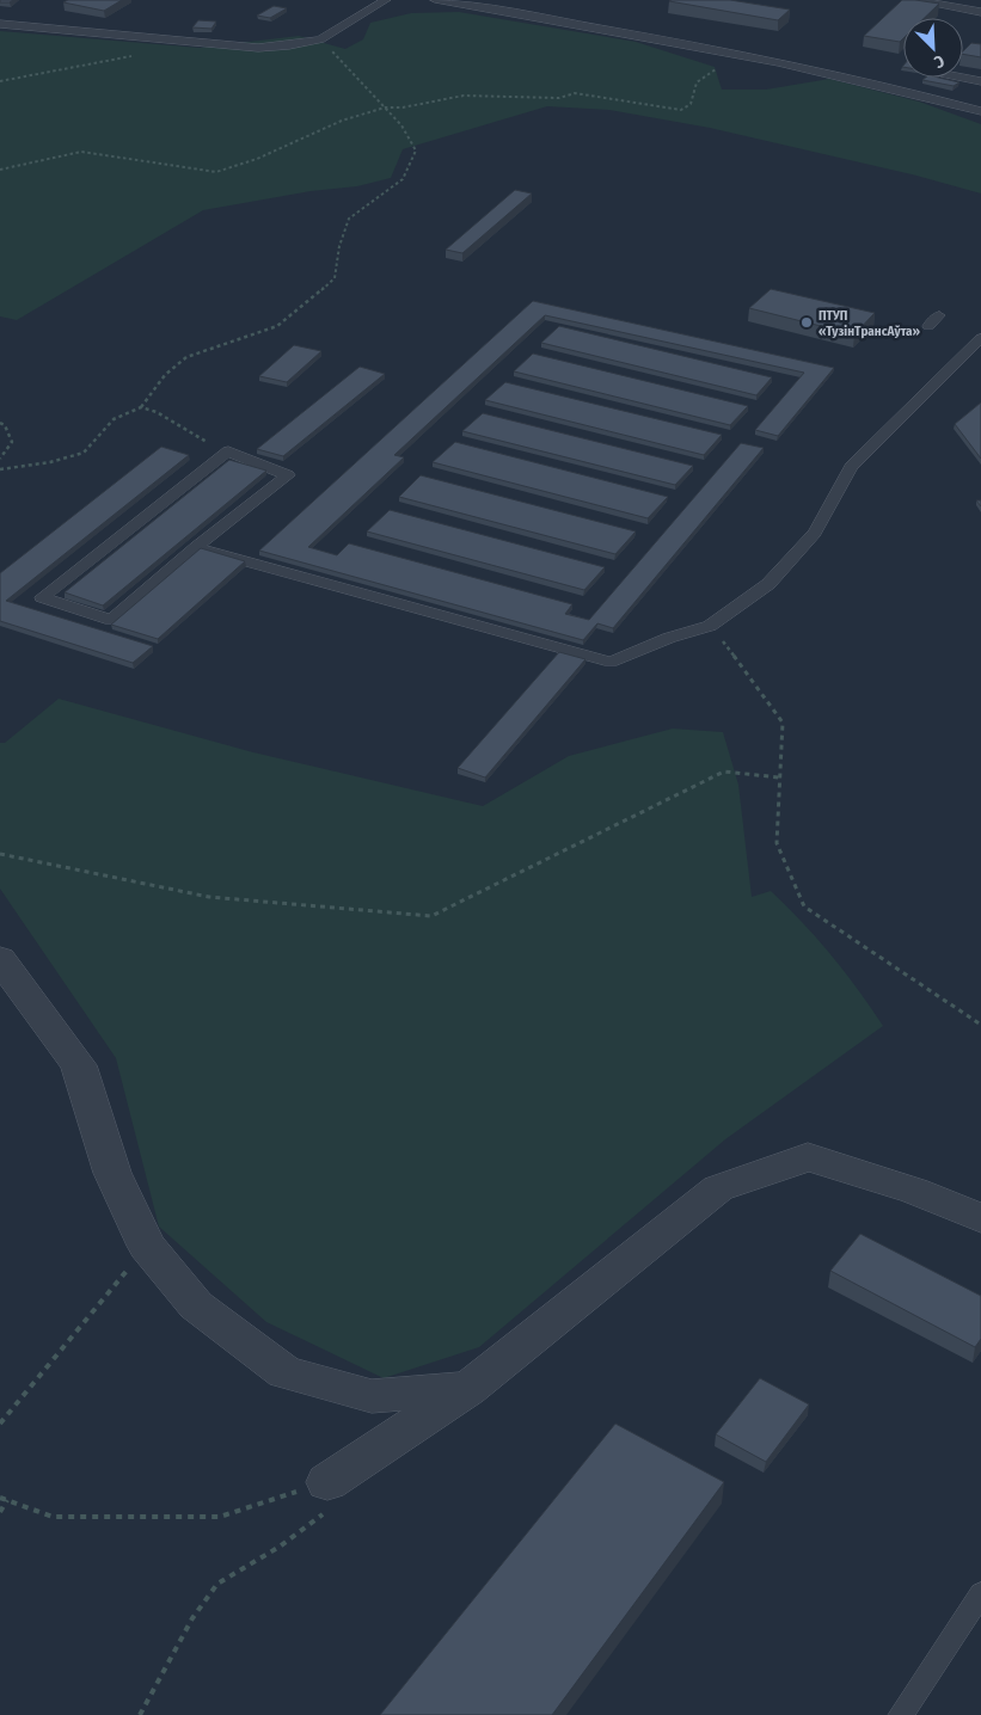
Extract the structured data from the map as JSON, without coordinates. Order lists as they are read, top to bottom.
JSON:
{
  "places": ["ПТУП «ТузінТрансАўта»"],
  "north": "bottom right"
}
